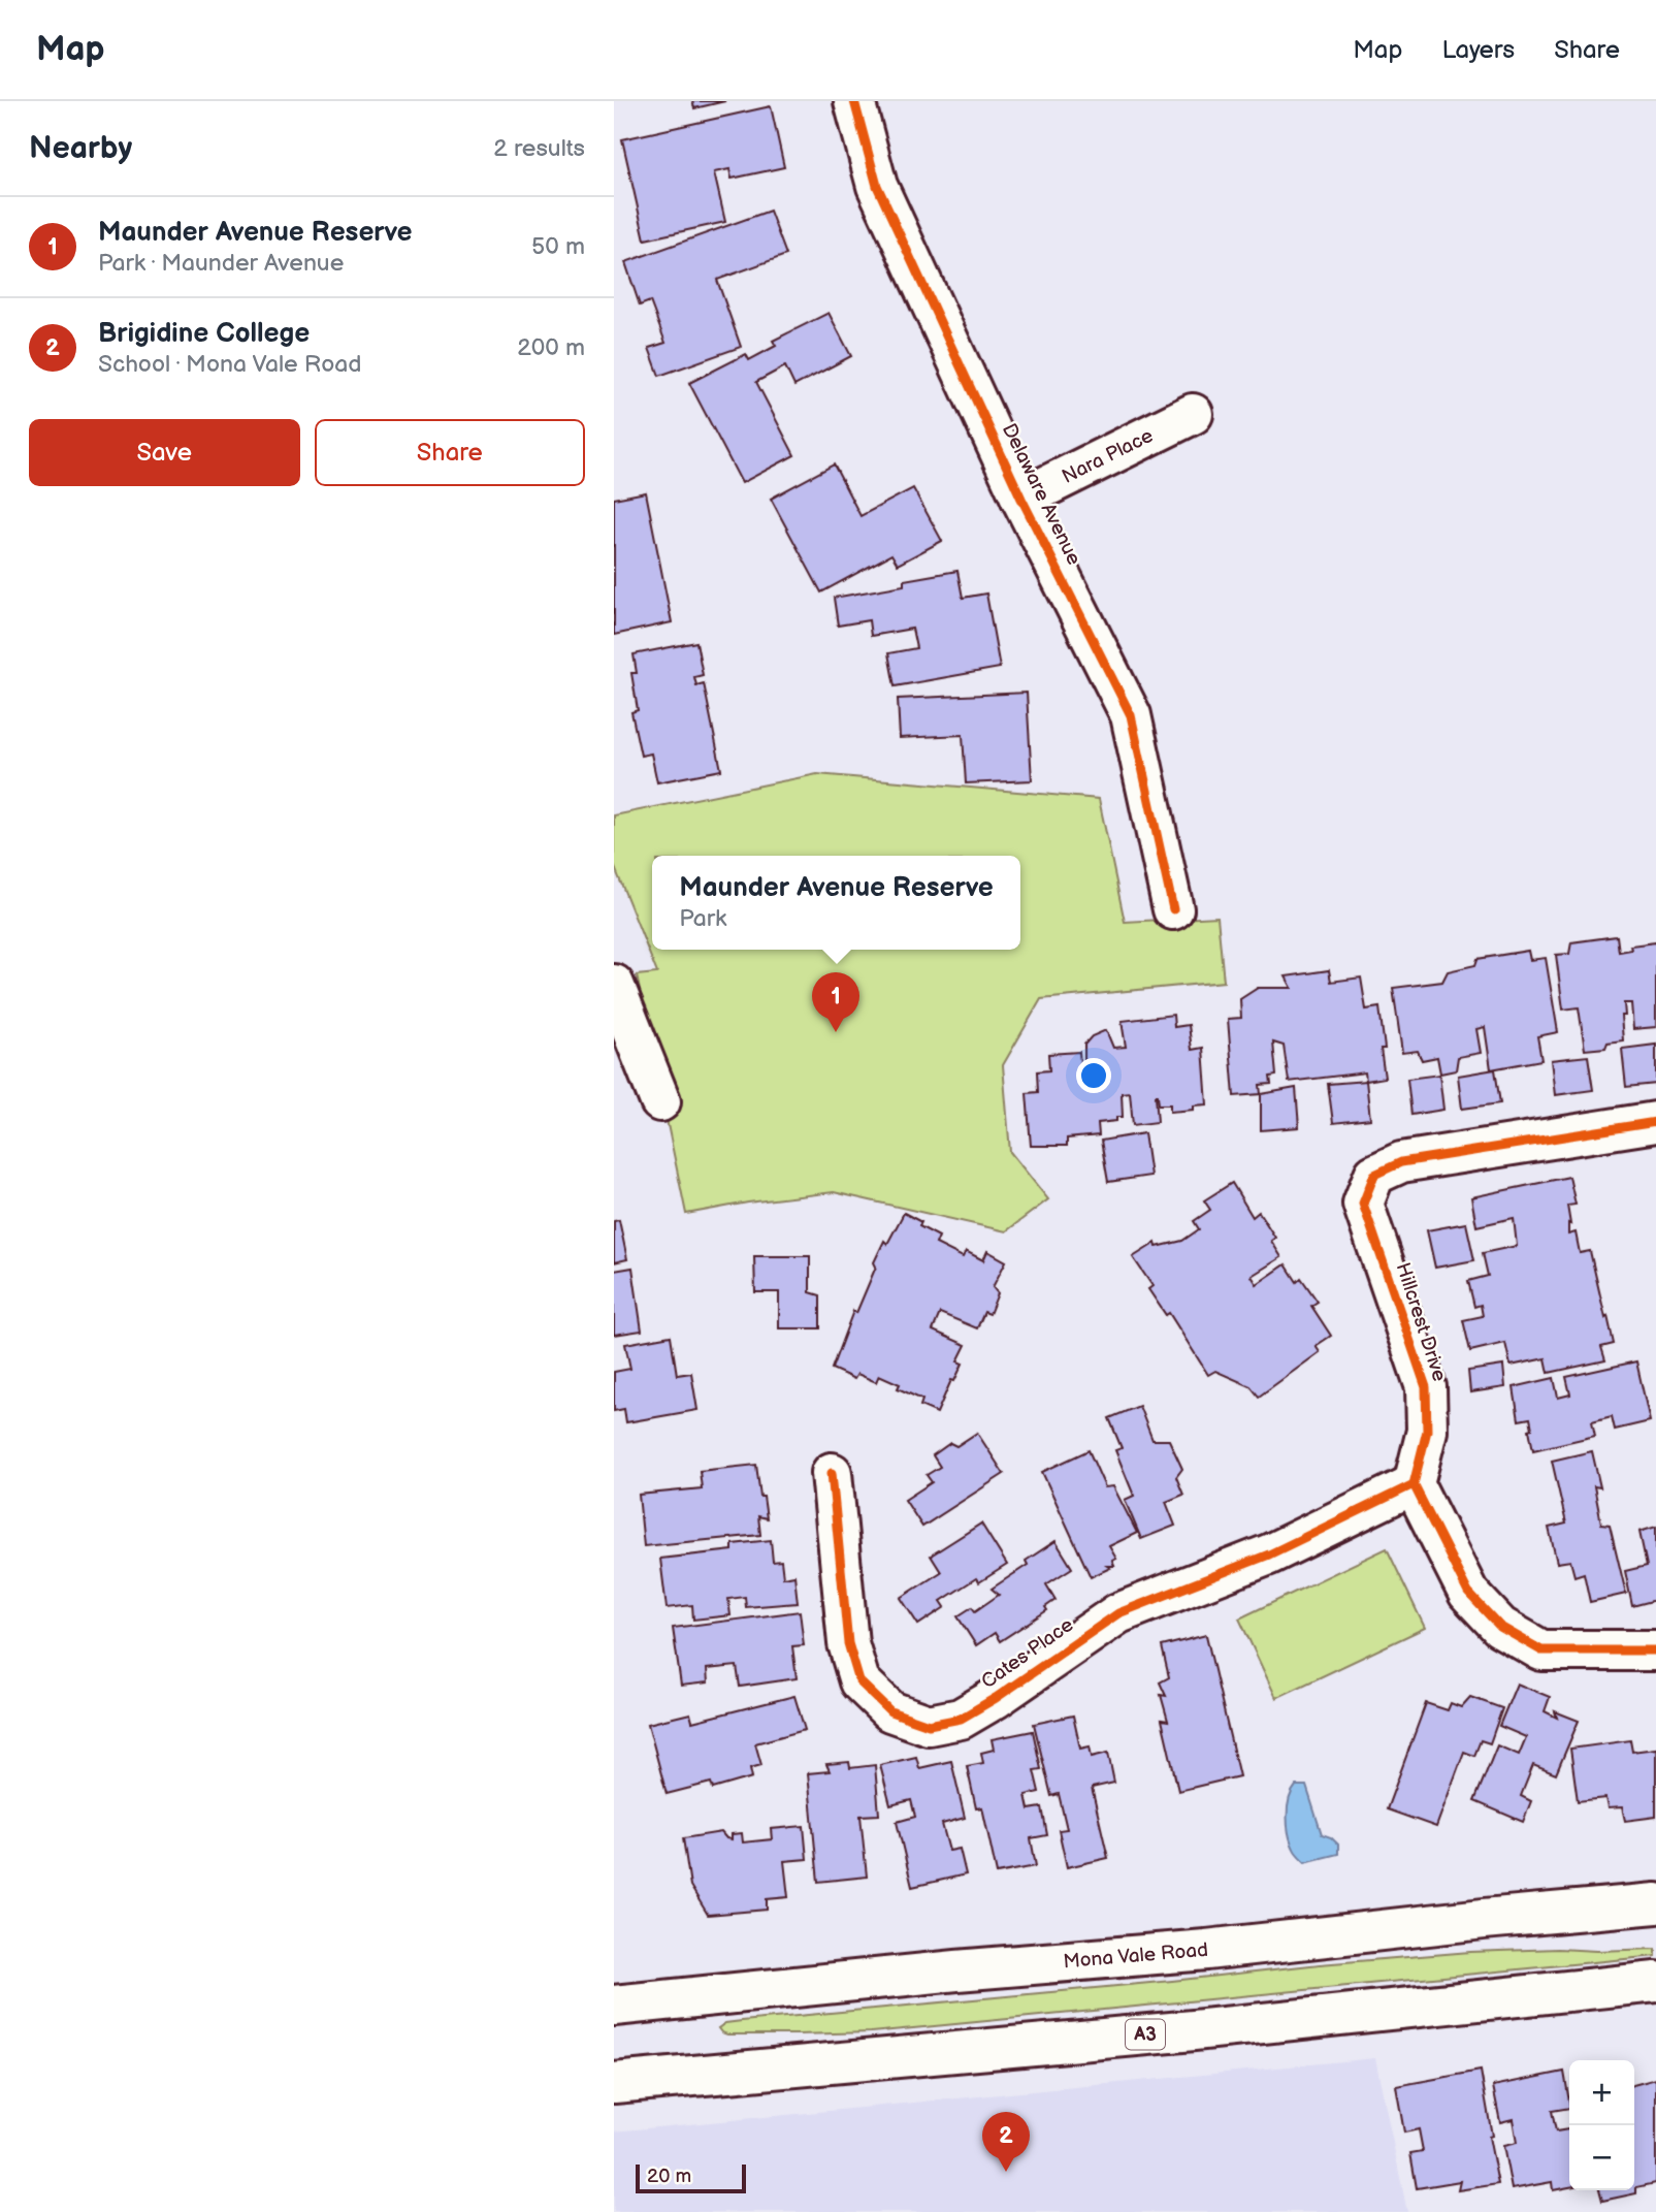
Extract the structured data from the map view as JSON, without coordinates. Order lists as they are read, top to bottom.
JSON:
{
  "streets": {
    "main road": [
      "Nara Place",
      "Delaware Avenue",
      "Hillcrest Drive",
      "Cates Place",
      "Mona Vale Road",
      "A3"
    ]
  },
  "crossings": [
    ["Nara Place", "Delaware Avenue"],
    ["Hillcrest Drive", "Cates Place"]
  ],
  "scale_bar": "20 m",
  "page": {
    "header": "Map",
    "nav": ["Map", "Layers", "Share"],
    "heading": ["Nearby", "2 results"],
    "list": [
      {
        "mark": "1",
        "name": "Maunder Avenue Reserve",
        "note": "Park · Maunder Avenue",
        "value": "50 m"
      },
      {
        "mark": "2",
        "name": "Brigidine College",
        "note": "School · Mona Vale Road",
        "value": "200 m"
      }
    ],
    "buttons": ["Save", "Share"],
    "popup": ["Maunder Avenue Reserve", "Park"],
    "pins": ["1", "2"],
    "map_buttons": ["+", "−"],
    "scale": "20 m"
  }
}
